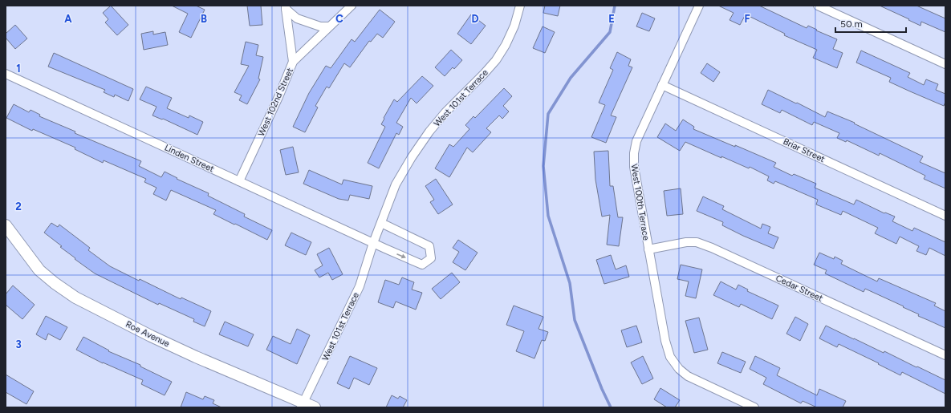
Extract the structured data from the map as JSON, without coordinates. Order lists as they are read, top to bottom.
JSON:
{
  "streets": {
    "main road": ["Roe Avenue"],
    "street": [
      "West 101st Terrace",
      "West 102nd Street",
      "Briar Street",
      "Linden Street",
      "West 100th Terrace",
      "Cedar Street"
    ]
  },
  "crossings": [
    ["West 101st Terrace", "Linden Street"],
    ["West 101st Terrace", "Roe Avenue"],
    ["West 102nd Street", "Linden Street"],
    ["Briar Street", "West 100th Terrace"],
    ["West 100th Terrace", "Cedar Street"]
  ],
  "scale_bar": "50 m",
  "grid": {
    "columns": [
      "A",
      "B",
      "C",
      "D",
      "E",
      "F"
    ],
    "rows": ["1", "2", "3"]
  }
}
